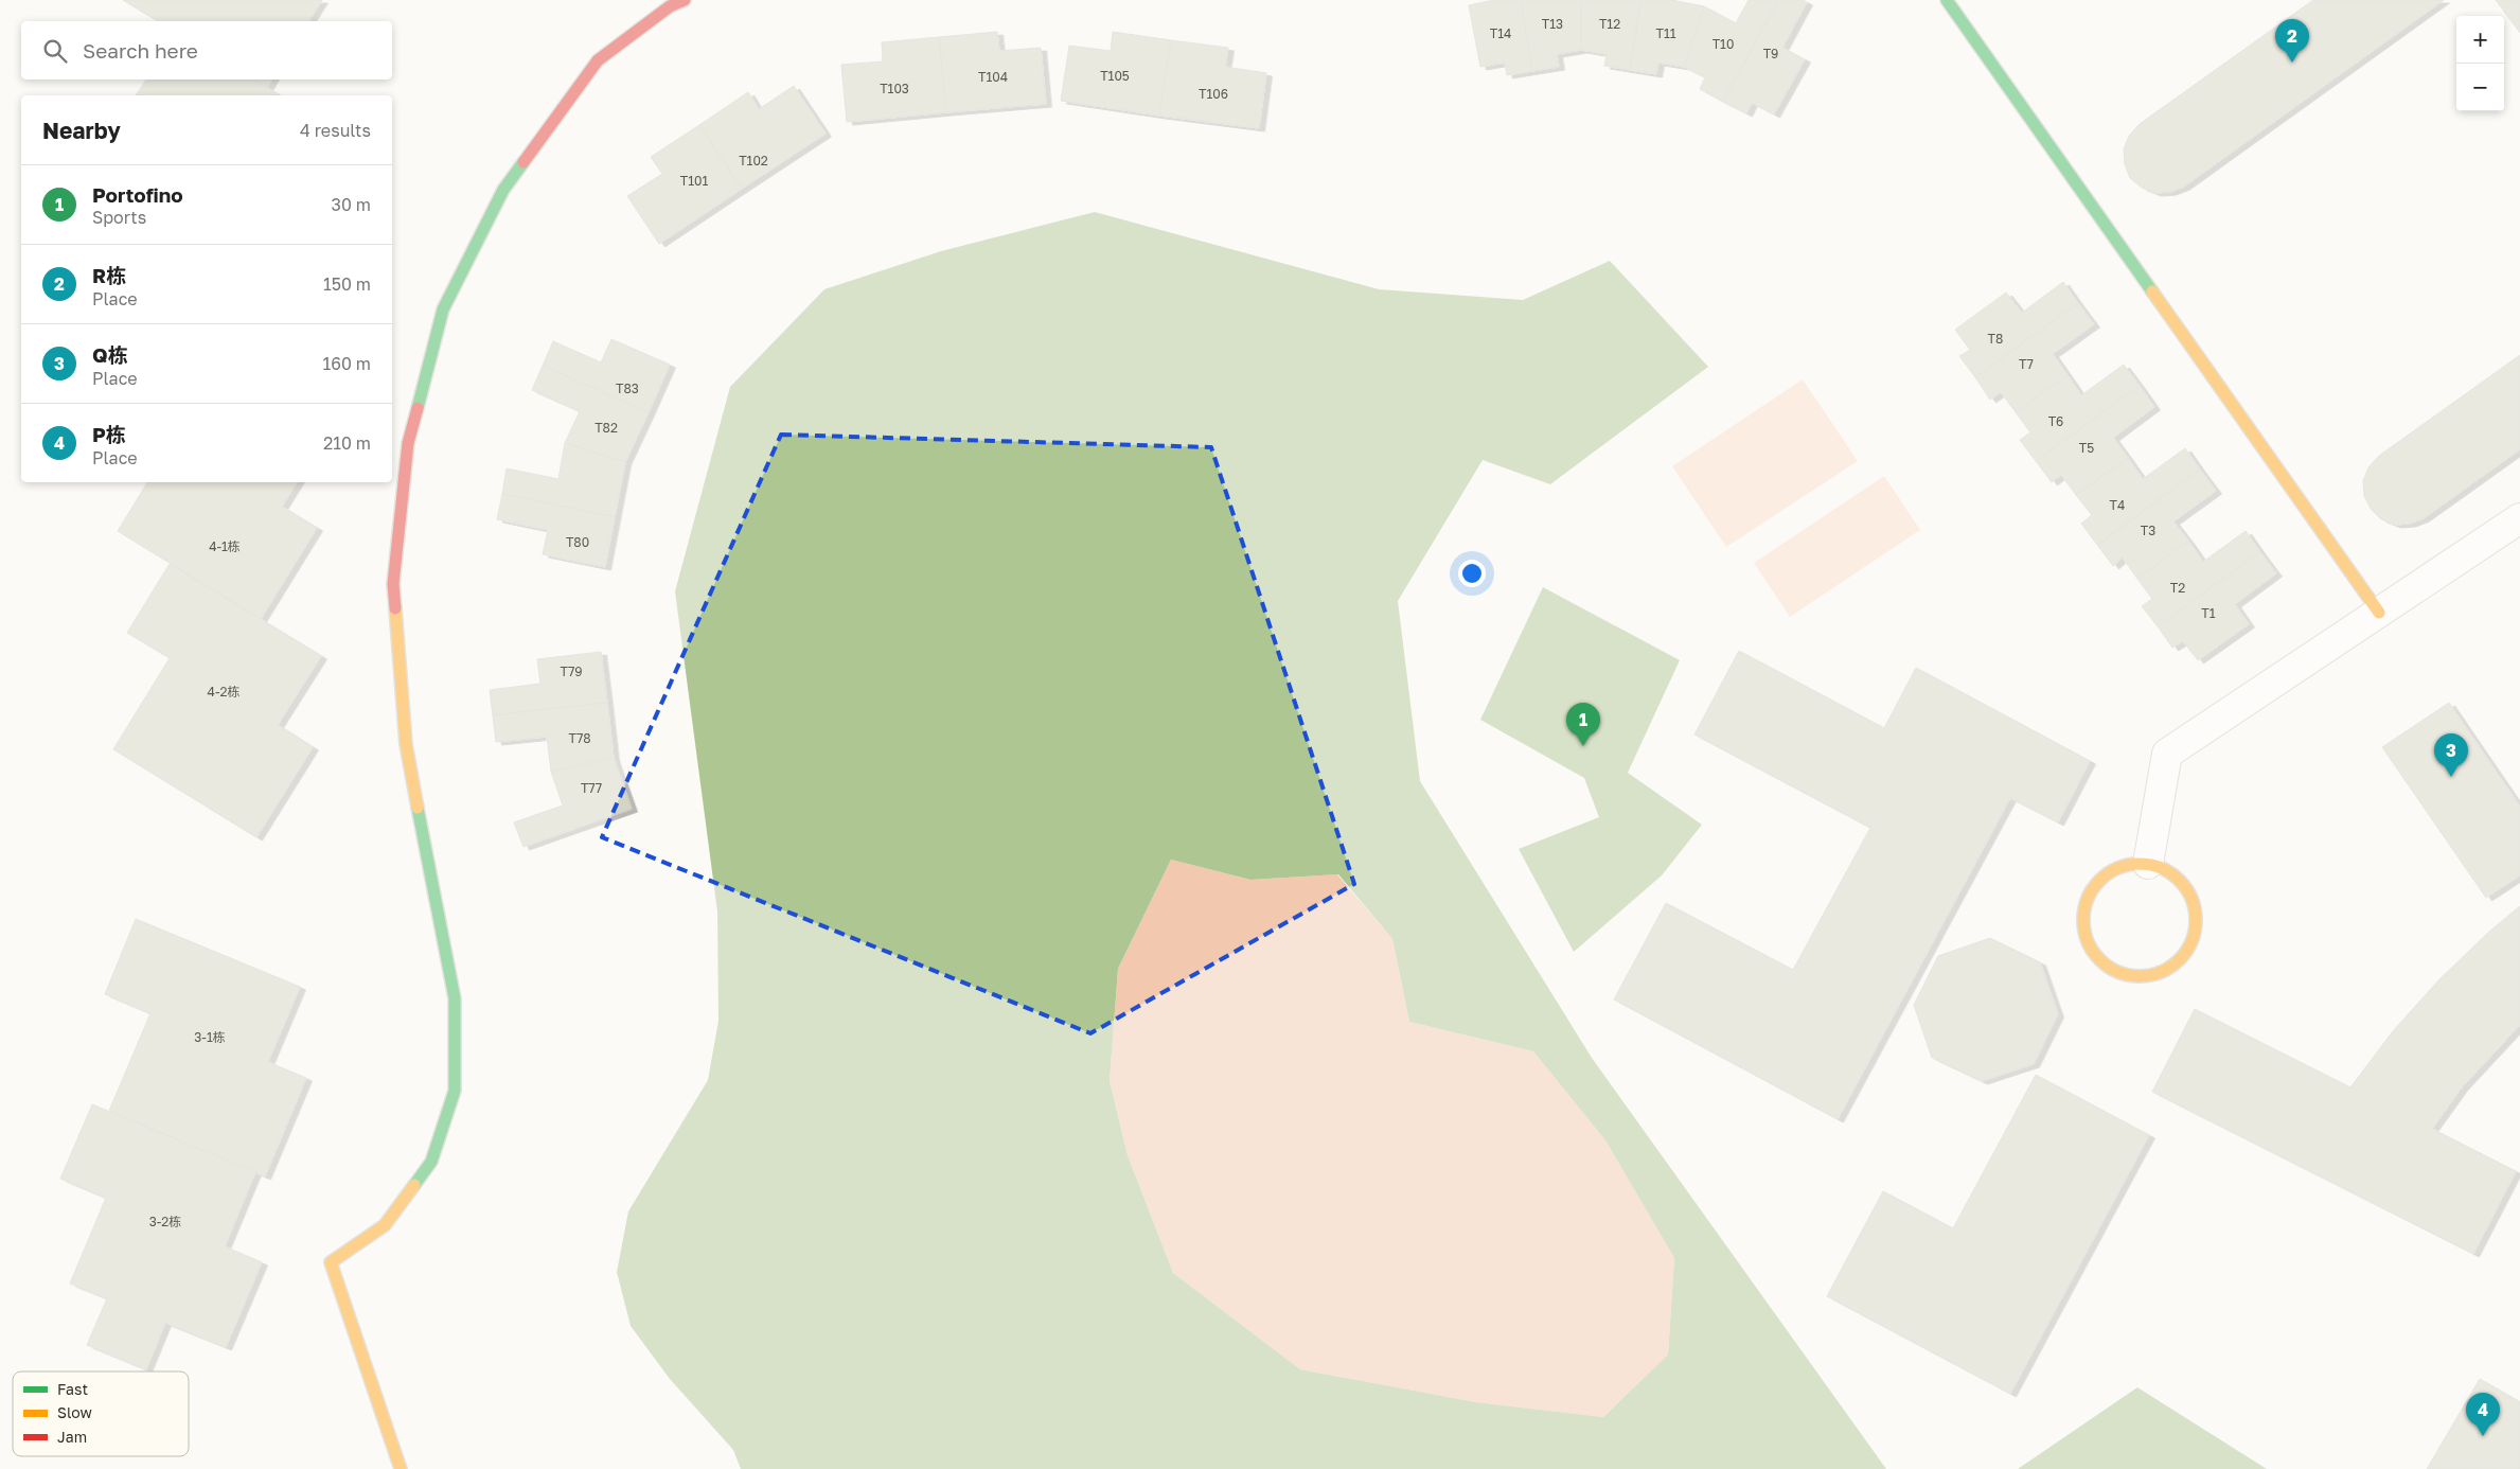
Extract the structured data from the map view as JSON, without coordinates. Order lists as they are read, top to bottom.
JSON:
{
  "house_numbers": [
    "T13",
    "T12",
    "T14",
    "T11",
    "T10",
    "T9",
    "T105",
    "T104",
    "T103",
    "T106",
    "T102",
    "T101",
    "T8",
    "T7",
    "T83",
    "T6",
    "T82",
    "T5",
    "T4",
    "T3",
    "T80",
    "4-1栋",
    "T2",
    "T1",
    "T79",
    "4-2栋",
    "T78",
    "T77",
    "3-1栋",
    "3-2栋"
  ],
  "legend": ["Fast", "Slow", "Jam"],
  "page": {
    "map_buttons": ["+", "−"],
    "pins": [
      "2",
      "1",
      "3",
      "4"
    ],
    "search": "Search here",
    "heading": ["Nearby", "4 results"],
    "list": [
      {
        "mark": "1",
        "name": "Portofino",
        "note": "Sports",
        "value": "30 m"
      },
      {
        "mark": "2",
        "name": "R栋",
        "note": "Place",
        "value": "150 m"
      },
      {
        "mark": "3",
        "name": "Q栋",
        "note": "Place",
        "value": "160 m"
      },
      {
        "mark": "4",
        "name": "P栋",
        "note": "Place",
        "value": "210 m"
      }
    ]
  }
}
